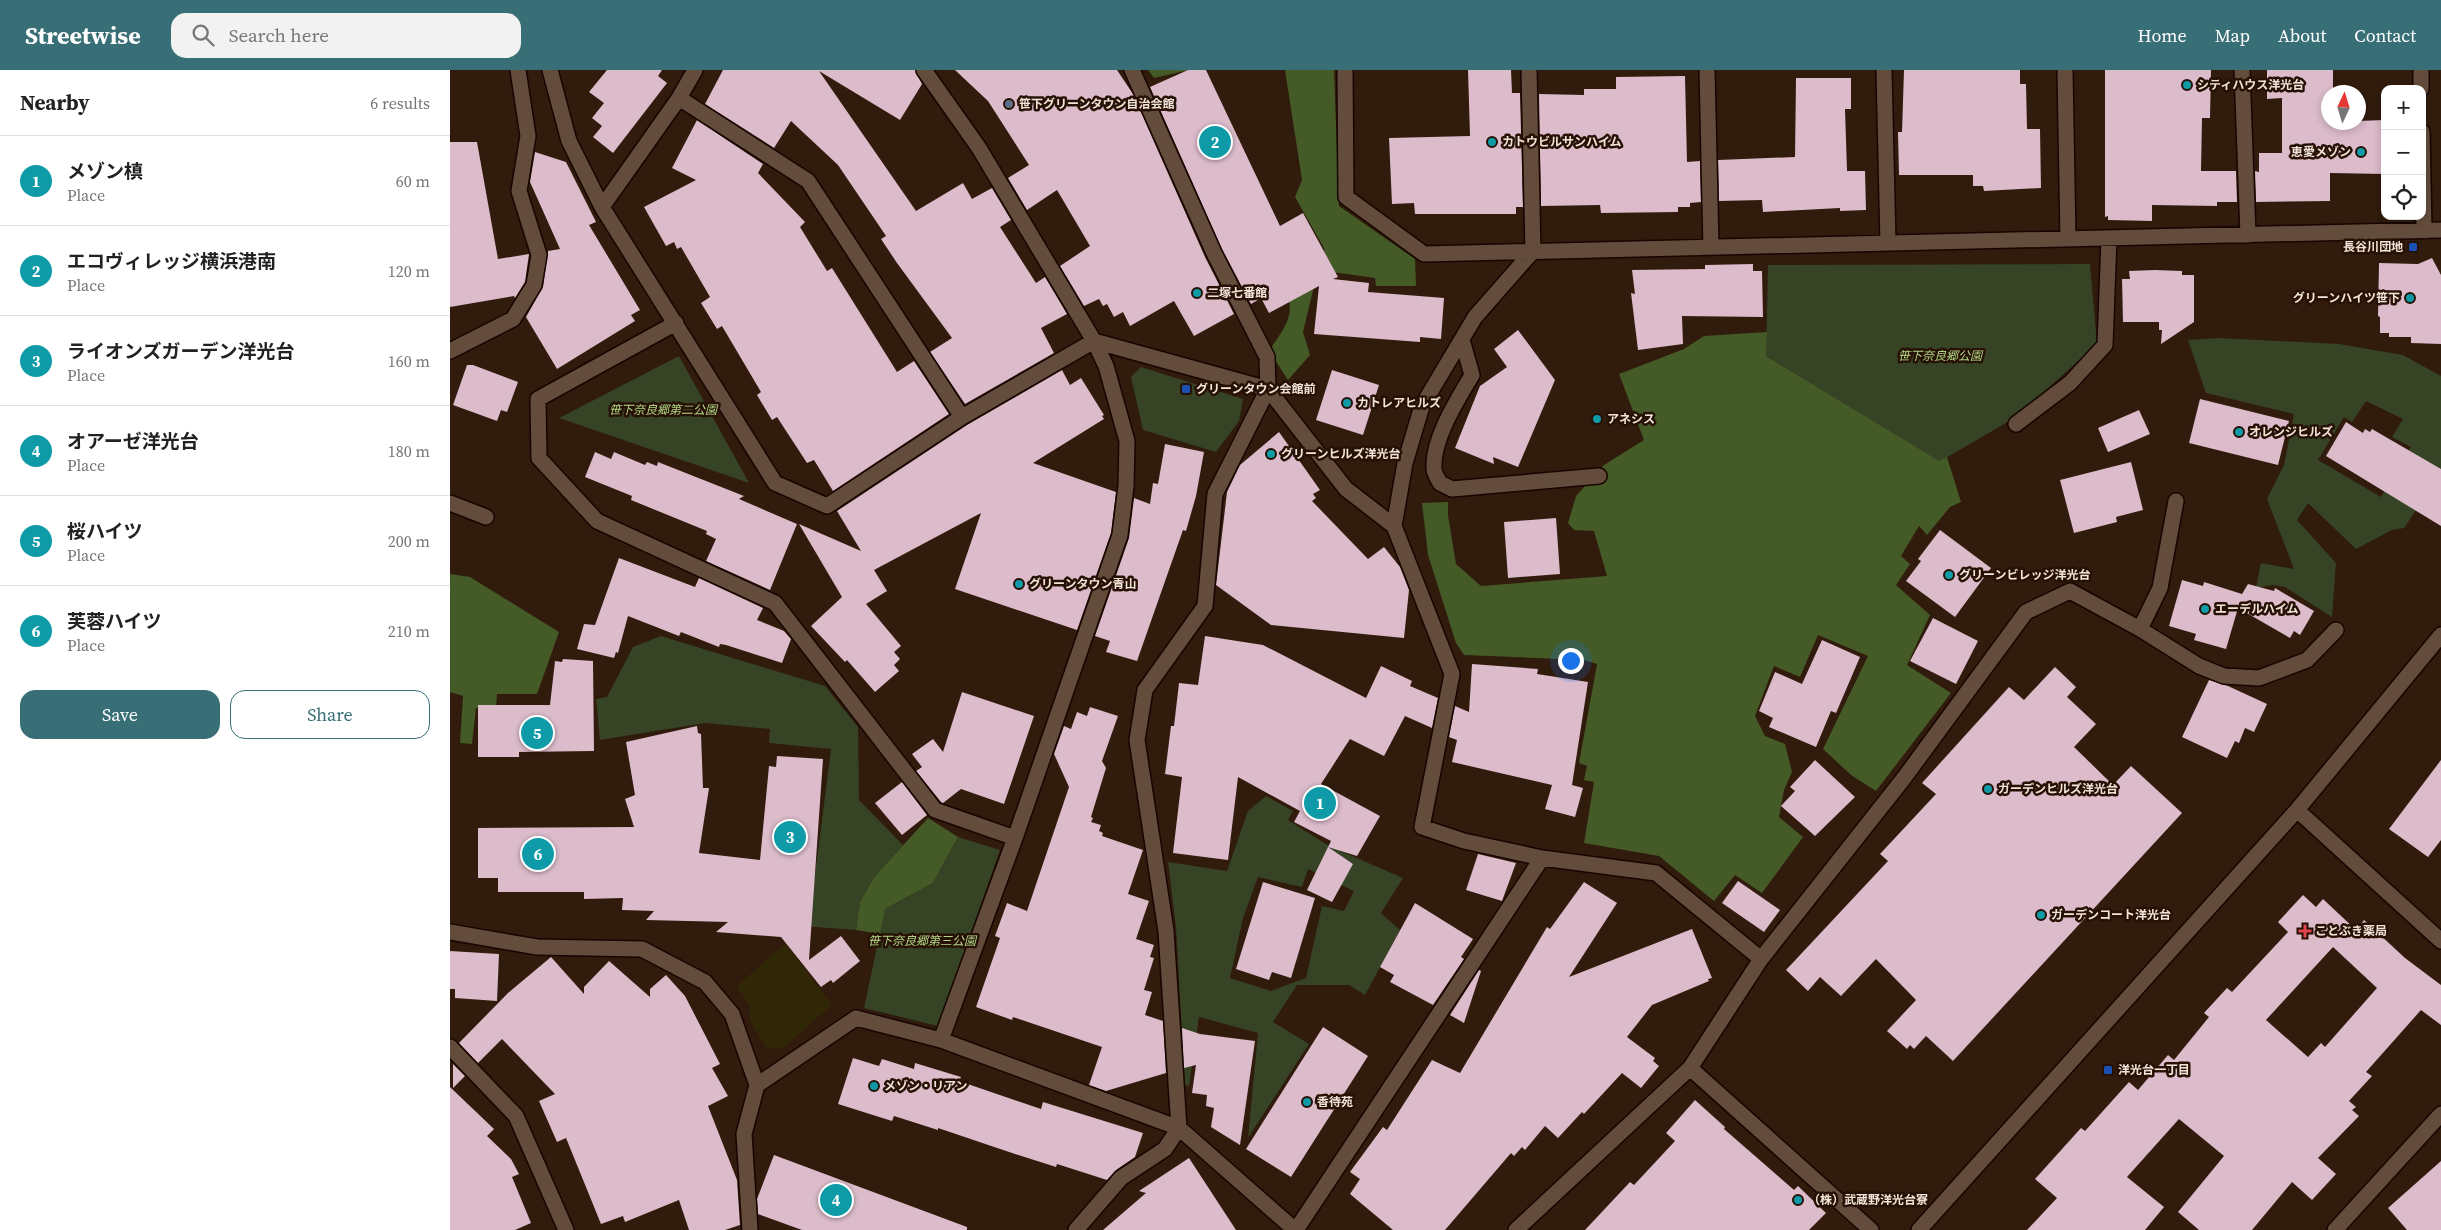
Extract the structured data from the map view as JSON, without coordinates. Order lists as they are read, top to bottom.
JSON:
{
  "parks": ["笹下奈良郷公園", "笹下奈良郷第二公園", "笹下奈良郷第三公園"],
  "places": {
    "other": [
      "シティハウス洋光台",
      "笹下グリーンタウン自治会館",
      "カトウビルサンハイム",
      "恵愛メゾン",
      "二塚七番館",
      "グリーンハイツ笹下",
      "カトレアヒルズ",
      "アネシス",
      "オレンジヒルズ",
      "グリーンヒルズ洋光台",
      "グリーンビレッジ洋光台",
      "グリーンタウン青山",
      "エーデルハイム",
      "ガーデンヒルズ洋光台",
      "ガーデンコート洋光台",
      "メゾン・リアン",
      "香待苑",
      "（株）武蔵野洋光台寮"
    ],
    "transit": ["長谷川団地", "グリーンタウン会館前", "洋光台一丁目"],
    "health": ["ことぶき薬局"]
  },
  "north": "top",
  "page": {
    "header": "Streetwise",
    "search": "Search here",
    "nav": [
      "Home",
      "Map",
      "About",
      "Contact"
    ],
    "heading": ["Nearby", "6 results"],
    "map_buttons": ["+", "−"],
    "pins": [
      "2",
      "5",
      "1",
      "3",
      "6",
      "4"
    ],
    "list": [
      {
        "mark": "1",
        "name": "メゾン槙",
        "note": "Place",
        "value": "60 m"
      },
      {
        "mark": "2",
        "name": "エコヴィレッジ横浜港南",
        "note": "Place",
        "value": "120 m"
      },
      {
        "mark": "3",
        "name": "ライオンズガーデン洋光台",
        "note": "Place",
        "value": "160 m"
      },
      {
        "mark": "4",
        "name": "オアーゼ洋光台",
        "note": "Place",
        "value": "180 m"
      },
      {
        "mark": "5",
        "name": "桜ハイツ",
        "note": "Place",
        "value": "200 m"
      },
      {
        "mark": "6",
        "name": "芙蓉ハイツ",
        "note": "Place",
        "value": "210 m"
      }
    ],
    "buttons": ["Save", "Share"]
  }
}
